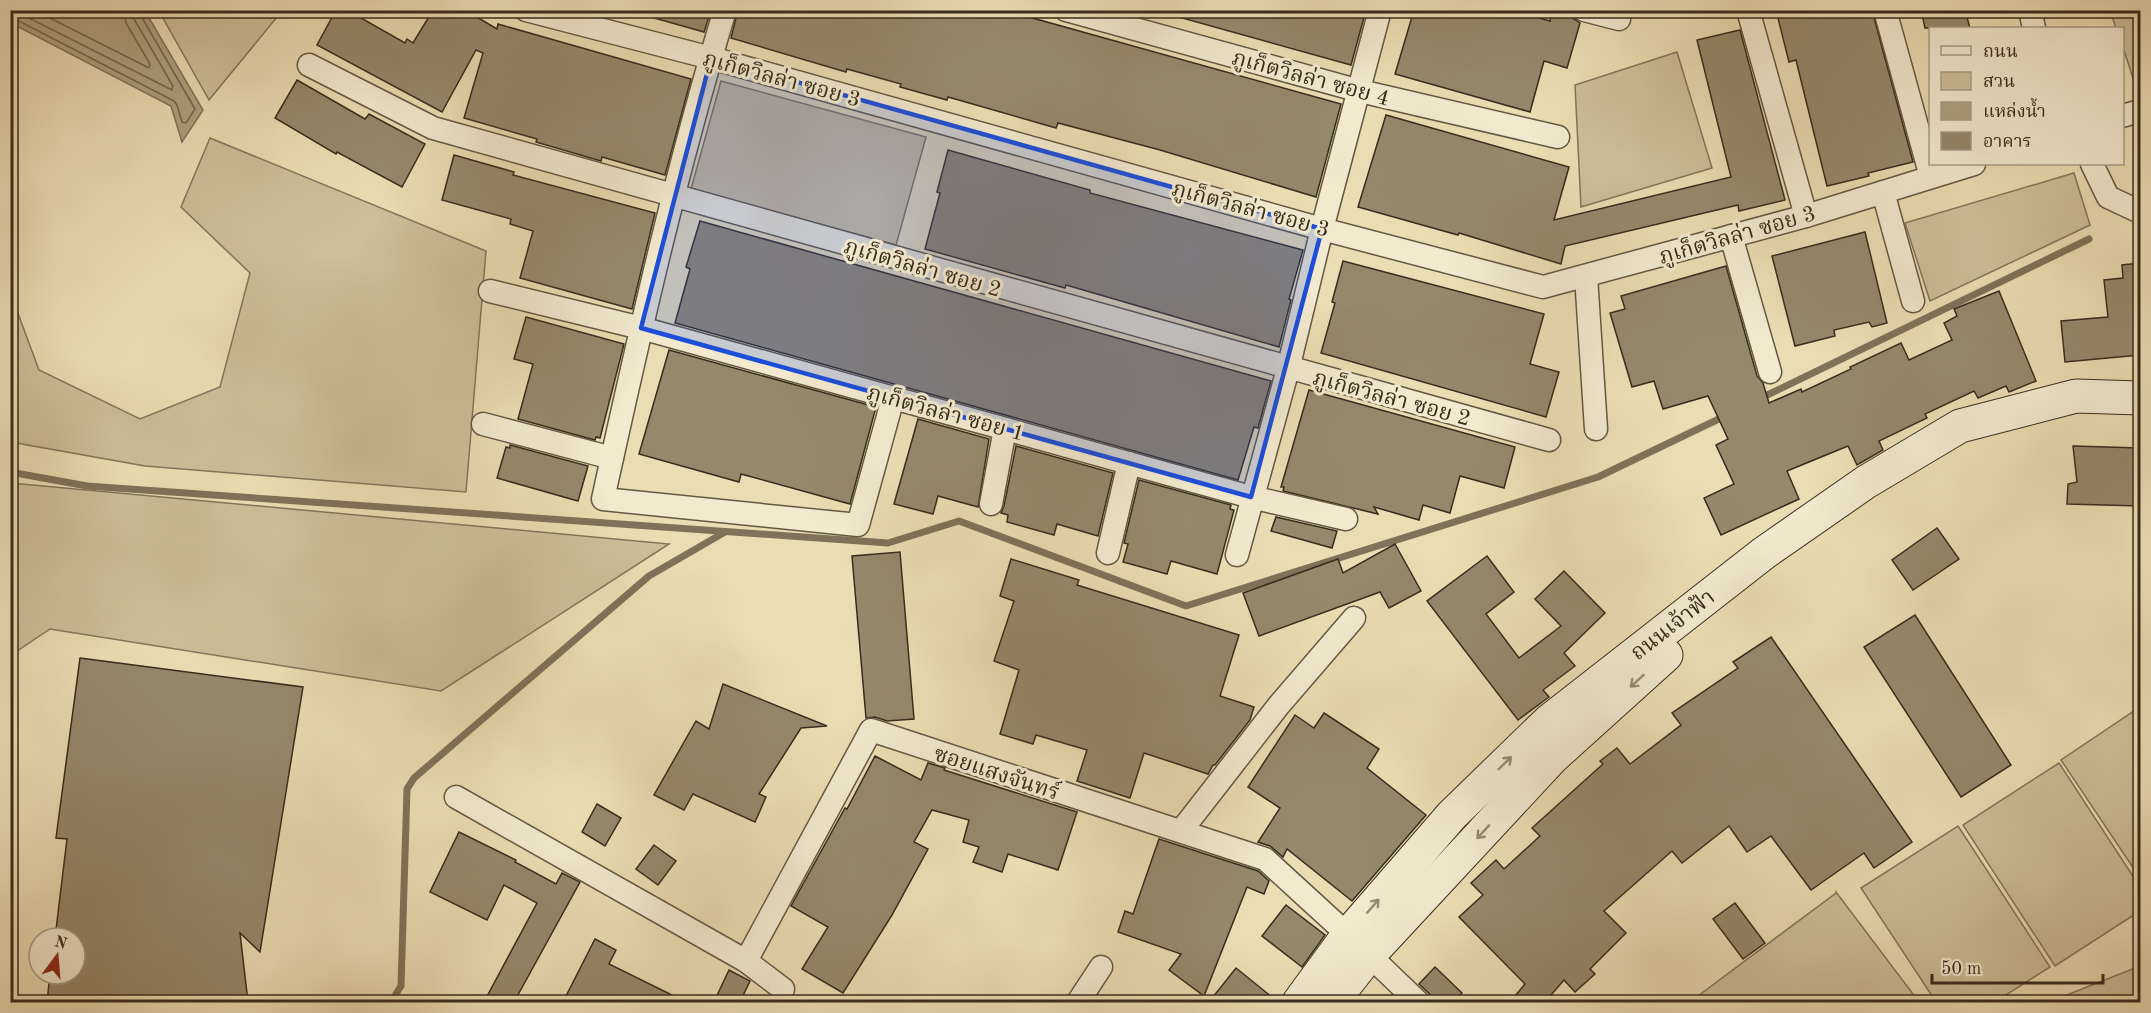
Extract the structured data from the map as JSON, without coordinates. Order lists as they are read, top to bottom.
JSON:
{
  "streets": {
    "main road": ["ถนนเจ้าฟ้า"],
    "street": [
      "ภูเก็ตวิลล่า ซอย 4",
      "ภูเก็ตวิลล่า ซอย 3",
      "ภูเก็ตวิลล่า ซอย 2",
      "ภูเก็ตวิลล่า ซอย 1",
      "ซอยแสงจันทร์"
    ]
  },
  "crossings": [
    ["ถนนเจ้าฟ้า", "ซอยแสงจันทร์"]
  ],
  "legend": [
    "ถนน",
    "สวน",
    "แหล่งน้ำ",
    "อาคาร"
  ],
  "scale_bar": "50 m",
  "north": "top"
}
